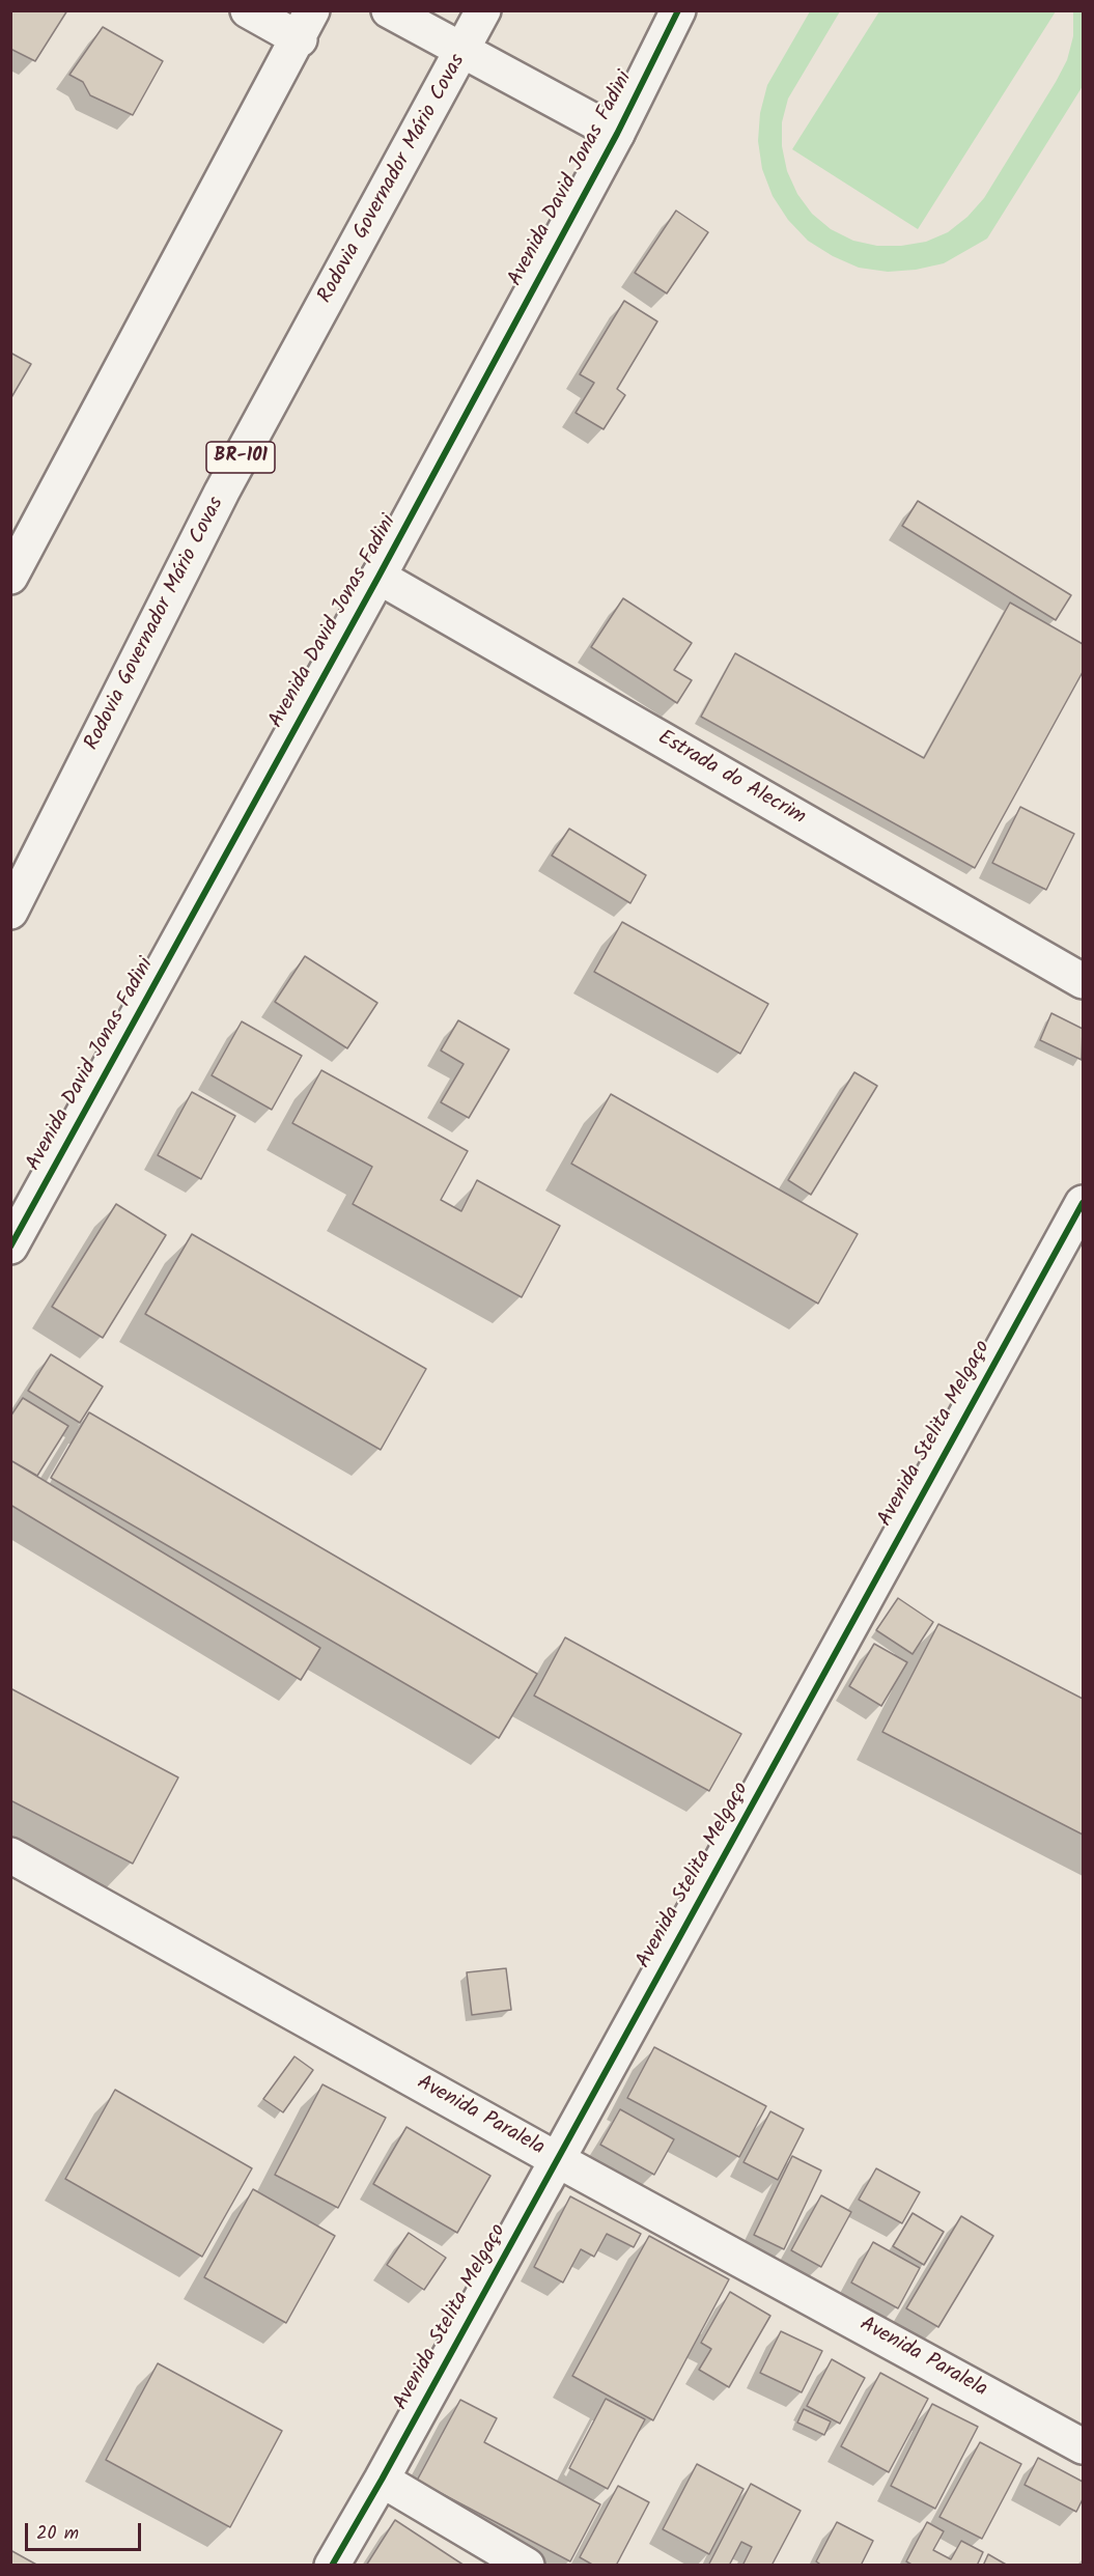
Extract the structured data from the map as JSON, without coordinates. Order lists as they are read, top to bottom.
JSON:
{
  "streets": {
    "main road": [
      "Rodovia Governador Mário Covas",
      "Avenida David Jonas Fadini",
      "BR-101",
      "Estrada do Alecrim",
      "Avenida Stelita Melgaço",
      "Avenida Paralela"
    ]
  },
  "crossings": [
    ["Avenida David Jonas Fadini", "Estrada do Alecrim"],
    ["Avenida Stelita Melgaço", "Avenida Paralela"]
  ],
  "scale_bar": "20 m"
}
